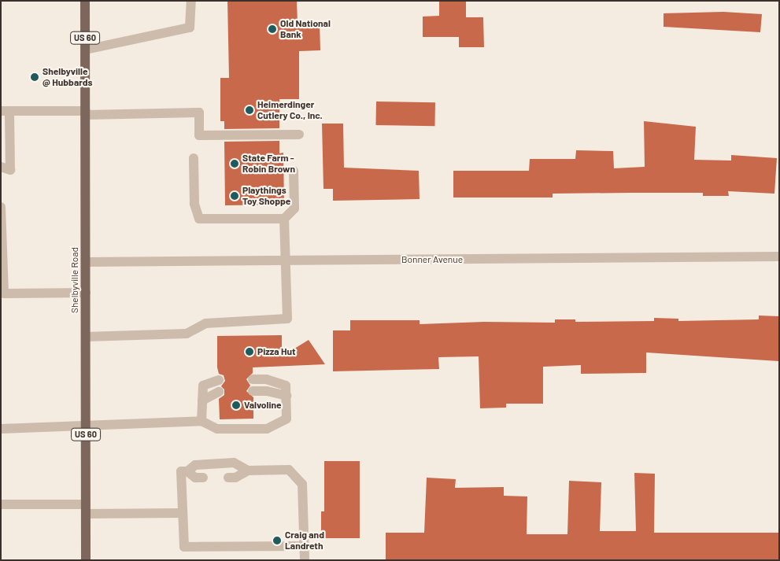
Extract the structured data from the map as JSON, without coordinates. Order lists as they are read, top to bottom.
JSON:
{
  "streets": {
    "main road": ["US 60", "Shelbyville Road"],
    "street": ["Bonner Avenue"]
  },
  "crossings": [
    ["Bonner Avenue", "Shelbyville Road"]
  ],
  "places": [
    "Old National Bank",
    "Shelbyville @ Hubbards",
    "Heimerdinger Cutlery Co., Inc.",
    "State Farm - Robin Brown",
    "Playthings Toy Shoppe",
    "Pizza Hut",
    "Valvoline",
    "Craig and Landreth"
  ]
}
